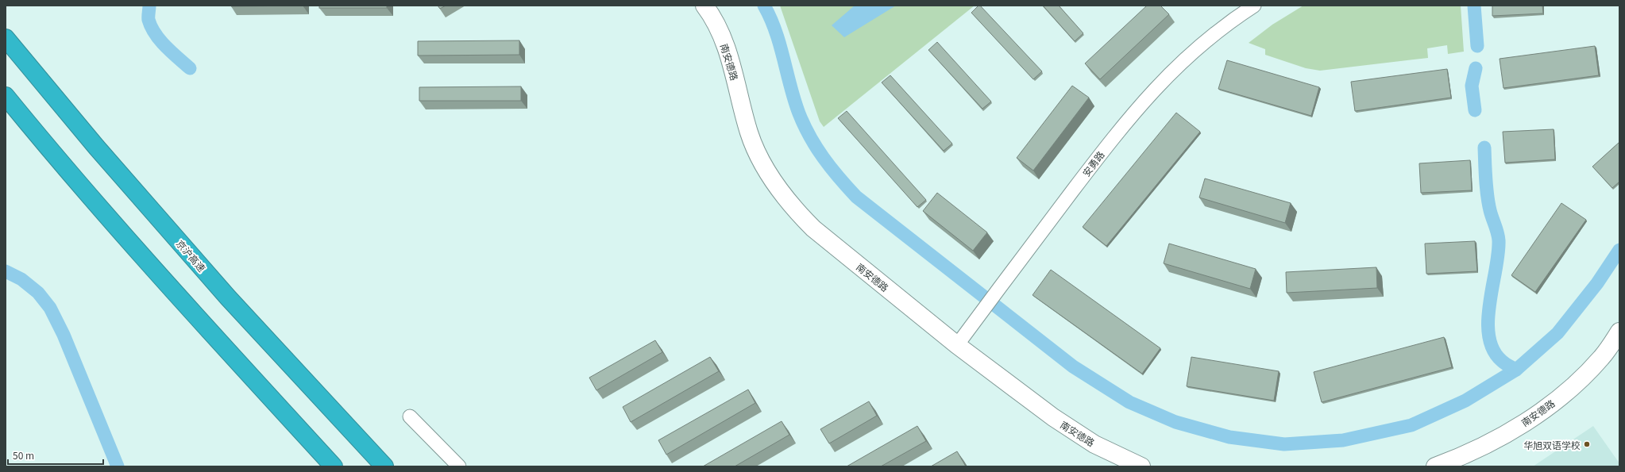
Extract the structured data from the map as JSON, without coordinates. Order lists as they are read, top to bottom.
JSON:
{
  "streets": {
    "highway": ["京沪高速"],
    "street": ["南安德路", "安勇路"]
  },
  "crossings": [
    ["南安德路", "安勇路"]
  ],
  "places": ["华旭双语学校"],
  "scale_bar": "50 m"
}
